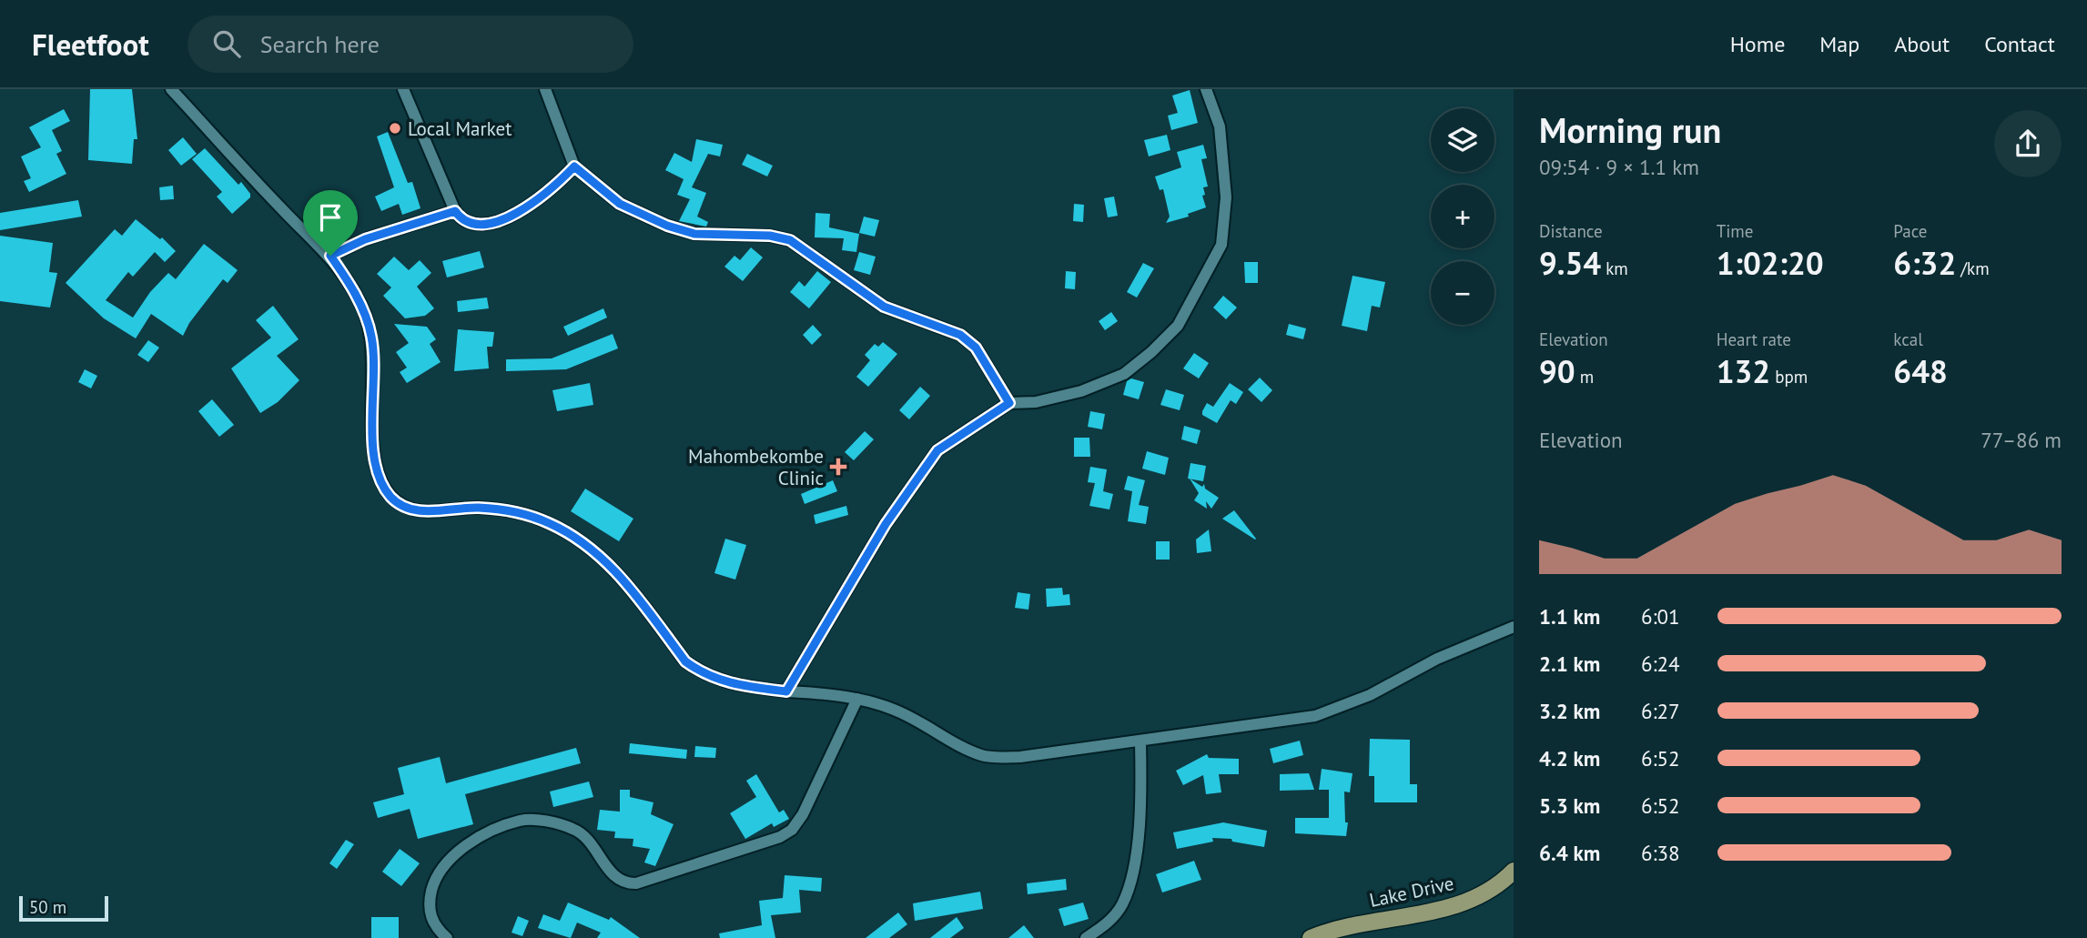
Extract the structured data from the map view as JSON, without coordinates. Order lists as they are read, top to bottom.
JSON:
{
  "streets": {
    "main road": ["Lake Drive"]
  },
  "places": {
    "other": ["Local Market"],
    "health": ["Mahombekombe Clinic"]
  },
  "scale_bar": "50 m",
  "page": {
    "header": "Fleetfoot",
    "search": "Search here",
    "nav": [
      "Home",
      "Map",
      "About",
      "Contact"
    ],
    "heading": ["Morning run", "09:54 · 9 × 1.1 km"],
    "map_buttons": ["+", "−"],
    "stats": [
      ["Distance", "9.54 km"],
      ["Time", "1:02:20"],
      ["Pace", "6:32 /km"],
      ["Elevation", "90 m"],
      ["Heart rate", "132 bpm"],
      ["kcal", "648"]
    ],
    "chart": ["Elevation", "77–86 m"],
    "list": [
      {
        "name": "1.1 km",
        "note": "6:01"
      },
      {
        "name": "2.1 km",
        "note": "6:24"
      },
      {
        "name": "3.2 km",
        "note": "6:27"
      },
      {
        "name": "4.2 km",
        "note": "6:52"
      },
      {
        "name": "5.3 km",
        "note": "6:52"
      },
      {
        "name": "6.4 km",
        "note": "6:38"
      }
    ],
    "scale": "50 m"
  }
}
